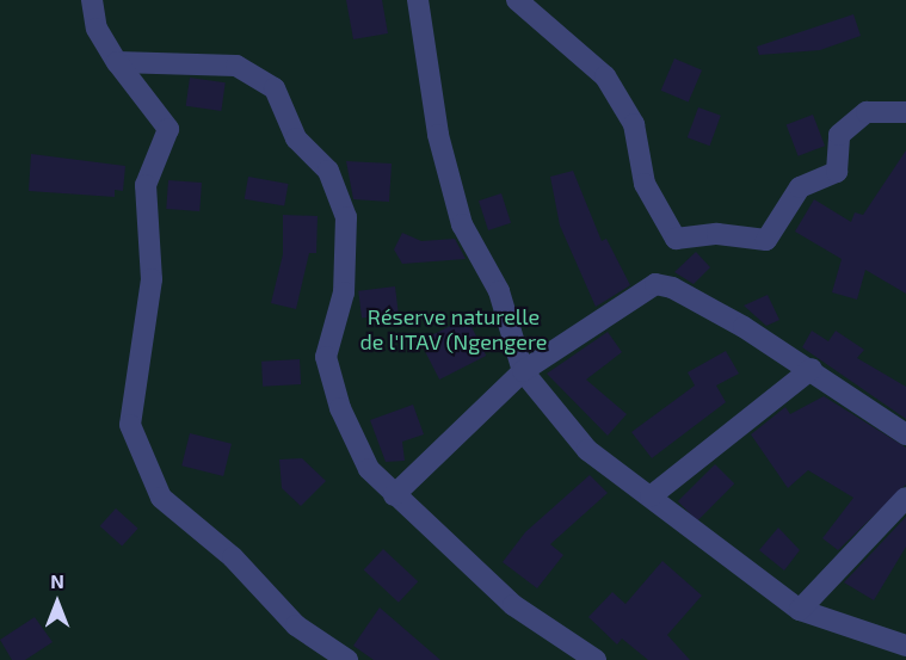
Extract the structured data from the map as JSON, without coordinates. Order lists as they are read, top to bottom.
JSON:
{
  "parks": ["Réserve naturelle de l'ITAV (Ngengere"],
  "north": "top"
}
